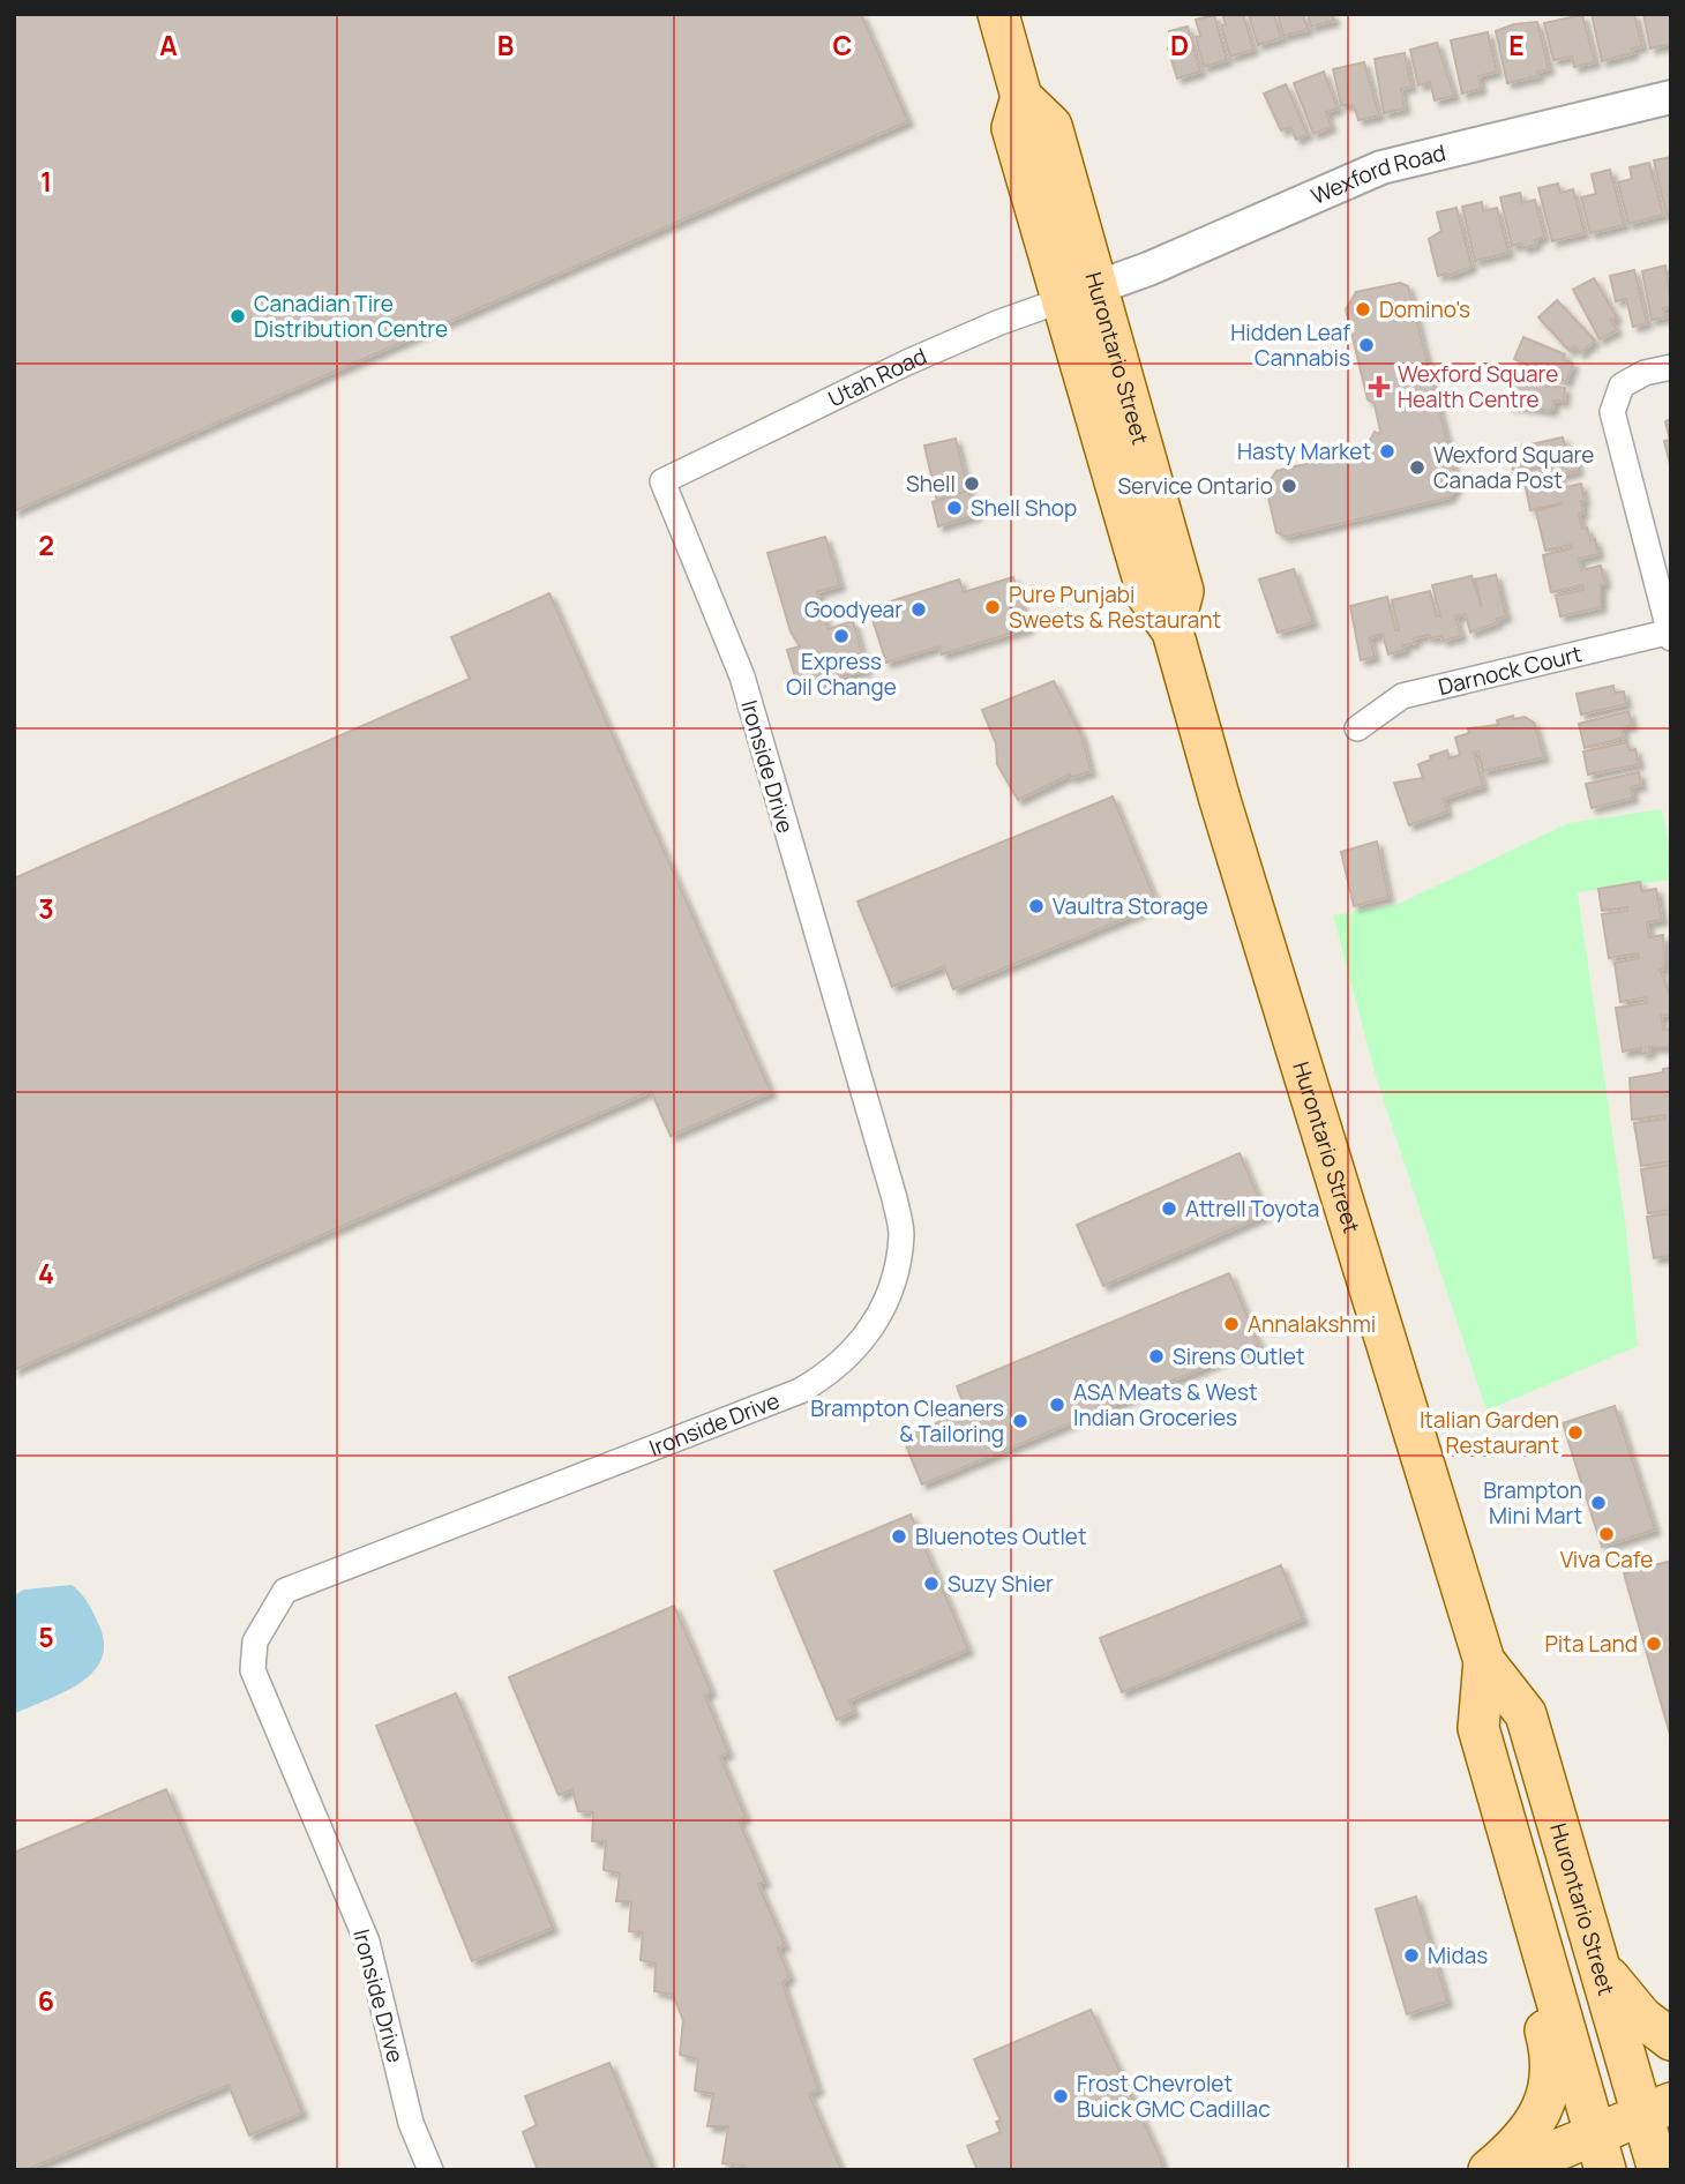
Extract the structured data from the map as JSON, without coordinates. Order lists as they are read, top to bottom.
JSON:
{
  "streets": {
    "main road": ["Hurontario Street"],
    "street": [
      "Wexford Road",
      "Utah Road",
      "Darnock Court",
      "Ironside Drive"
    ]
  },
  "crossings": [
    ["Wexford Road", "Hurontario Street"],
    ["Wexford Road", "Utah Road"],
    ["Hurontario Street", "Utah Road"],
    ["Utah Road", "Ironside Drive"]
  ],
  "places": {
    "other": [
      "Domino's",
      "Canadian Tire Distribution Centre",
      "Hidden Leaf Cannabis",
      "Hasty Market",
      "Wexford Square Canada Post",
      "Shell",
      "Service Ontario",
      "Shell Shop",
      "Pure Punjabi Sweets & Restaurant",
      "Goodyear",
      "Express Oil Change",
      "Vaultra Storage",
      "Attrell Toyota",
      "Annalakshmi",
      "Sirens Outlet",
      "ASA Meats & West Indian Groceries",
      "Brampton Cleaners & Tailoring",
      "Italian Garden Restaurant",
      "Brampton Mini Mart",
      "Viva Cafe",
      "Bluenotes Outlet",
      "Suzy Shier",
      "Pita Land",
      "Midas",
      "Frost Chevrolet Buick GMC Cadillac"
    ],
    "health": ["Wexford Square Health Centre"]
  },
  "grid": {
    "columns": [
      "A",
      "B",
      "C",
      "D",
      "E"
    ],
    "rows": [
      "1",
      "2",
      "3",
      "4",
      "5",
      "6"
    ]
  }
}
